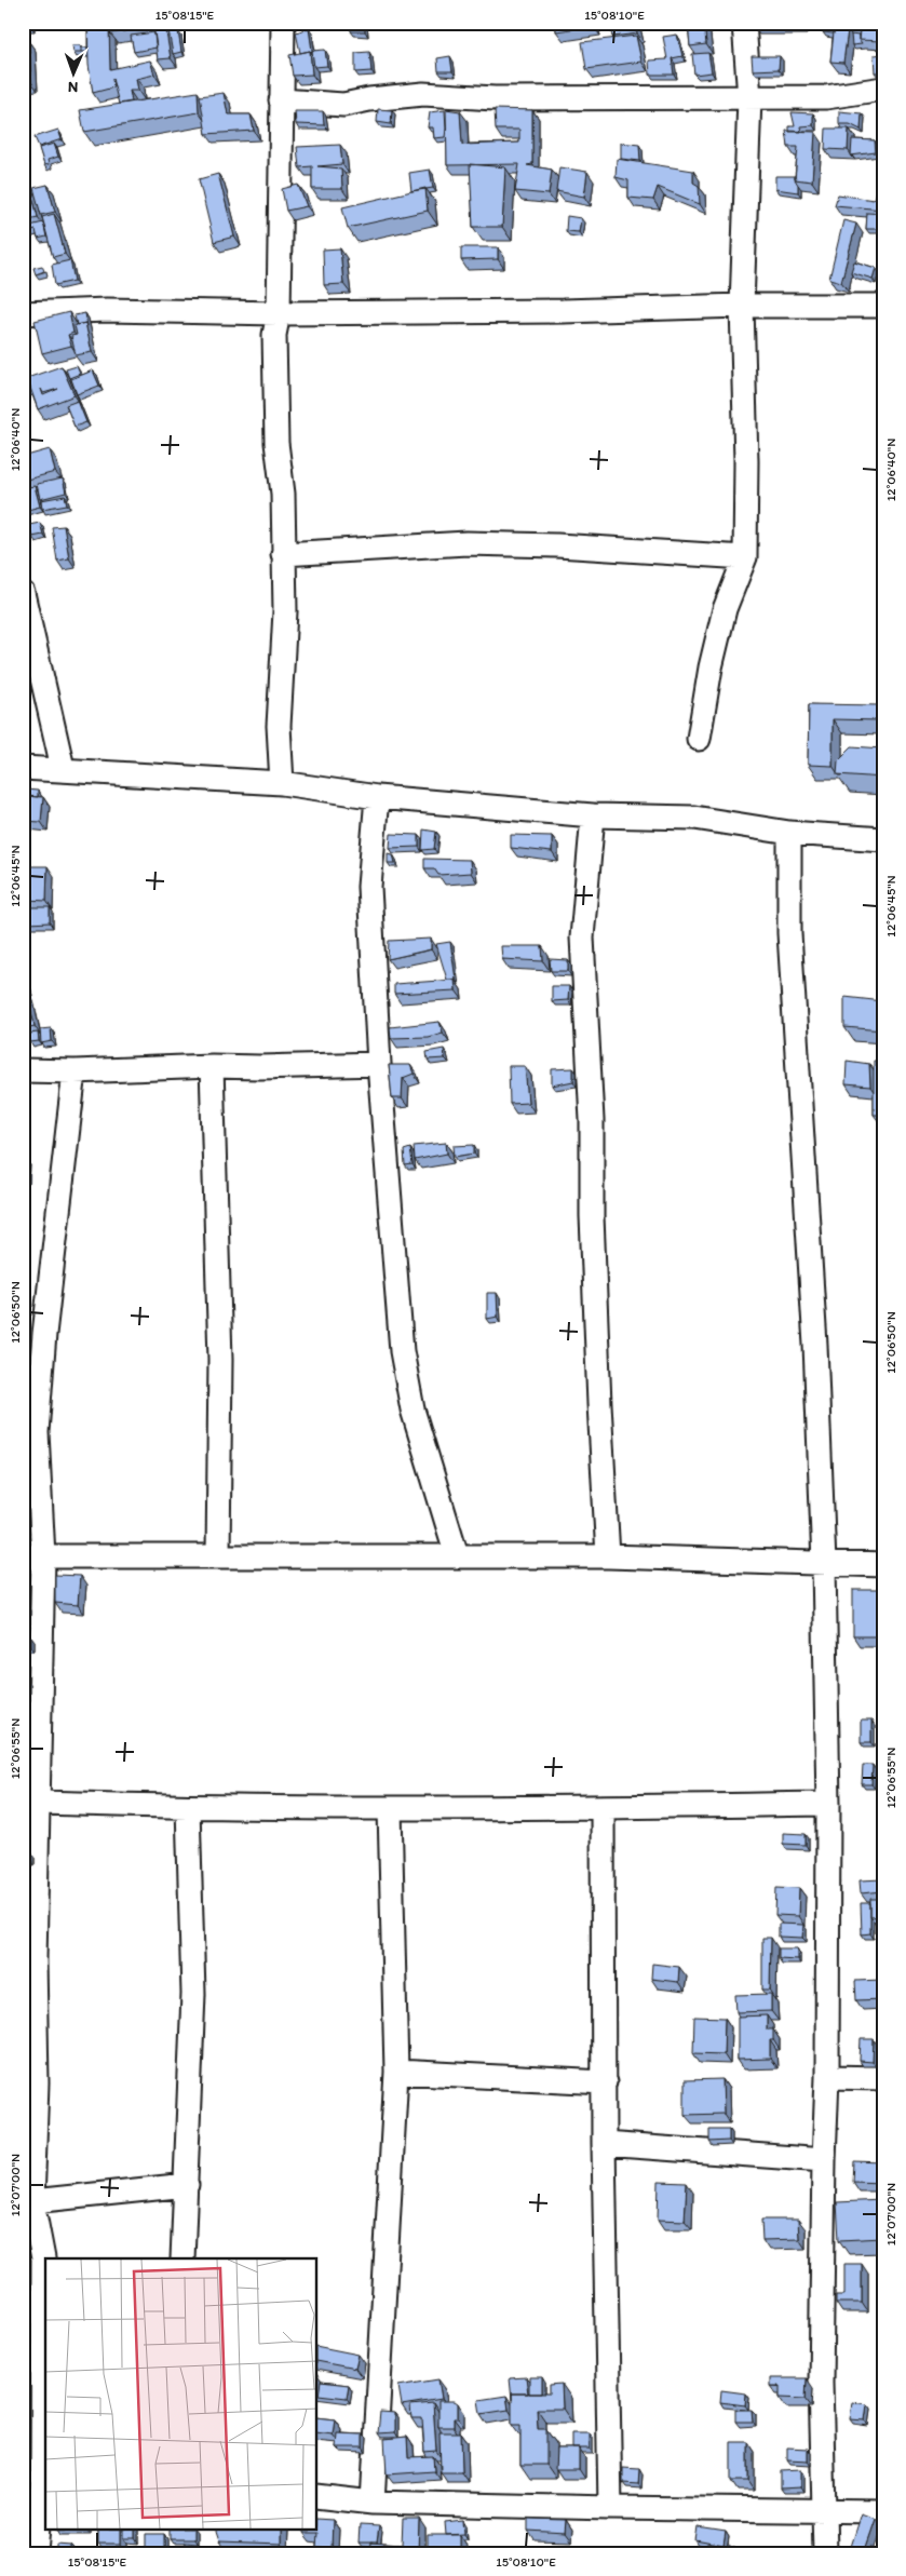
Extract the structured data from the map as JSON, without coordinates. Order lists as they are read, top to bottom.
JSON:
{
  "north": "bottom",
  "coordinates": [
    "15°08'15\"E",
    "15°08'10\"E",
    "12°06'40\"N",
    "12°06'45\"N",
    "12°06'50\"N",
    "12°06'55\"N",
    "12°07'00\"N"
  ]
}
